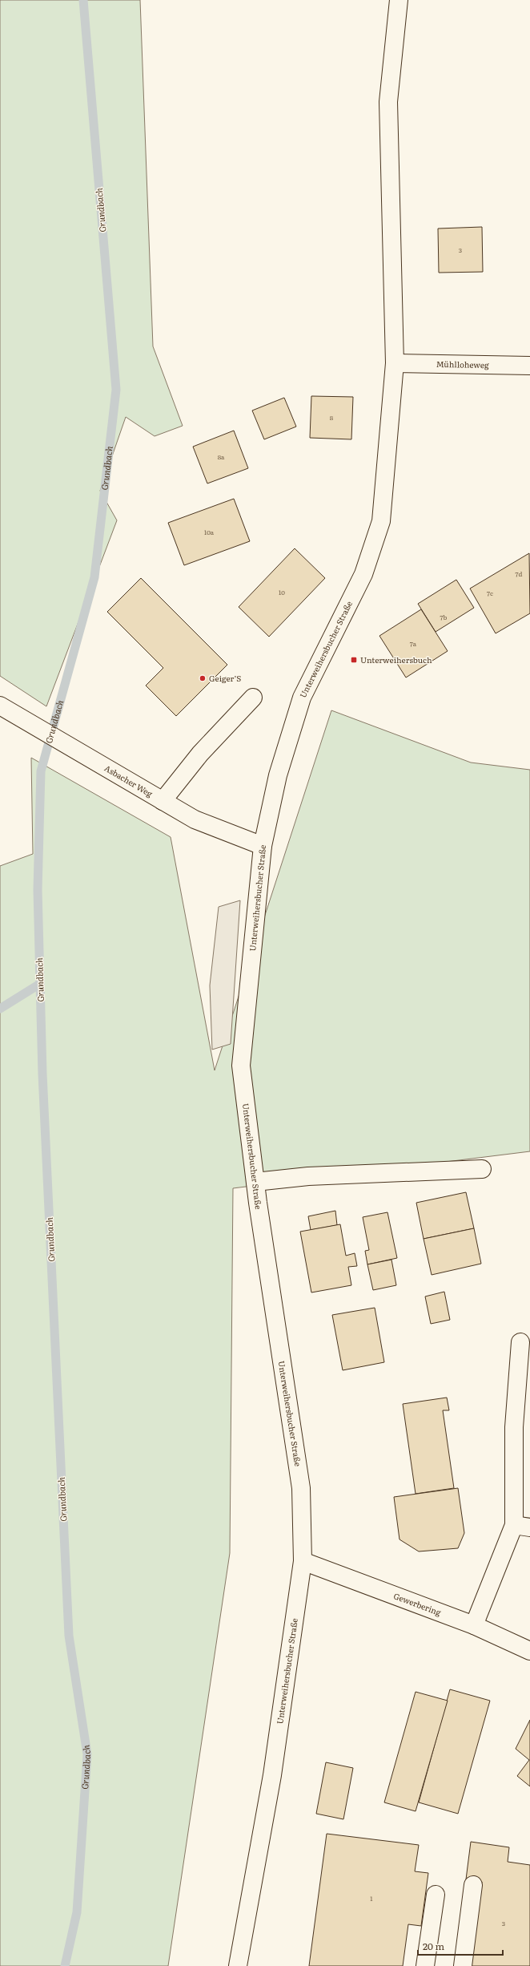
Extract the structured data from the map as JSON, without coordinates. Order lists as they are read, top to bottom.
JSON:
{
  "streets": {
    "street": [
      "Mühlloheweg",
      "Unterweihersbucher Straße",
      "Asbacher Weg",
      "Gewerbering"
    ]
  },
  "crossings": [
    ["Mühlloheweg", "Unterweihersbucher Straße"],
    ["Unterweihersbucher Straße", "Asbacher Weg"],
    ["Unterweihersbucher Straße", "Gewerbering"]
  ],
  "water": ["Grundbach"],
  "places": {
    "transit": ["Unterweihersbuch"],
    "other": ["Geiger’S"]
  },
  "house_numbers": [
    "3",
    "8",
    "8a",
    "10a",
    "7d",
    "10",
    "7c",
    "7b",
    "7a",
    "1",
    "3"
  ],
  "scale_bar": "20 m"
}
